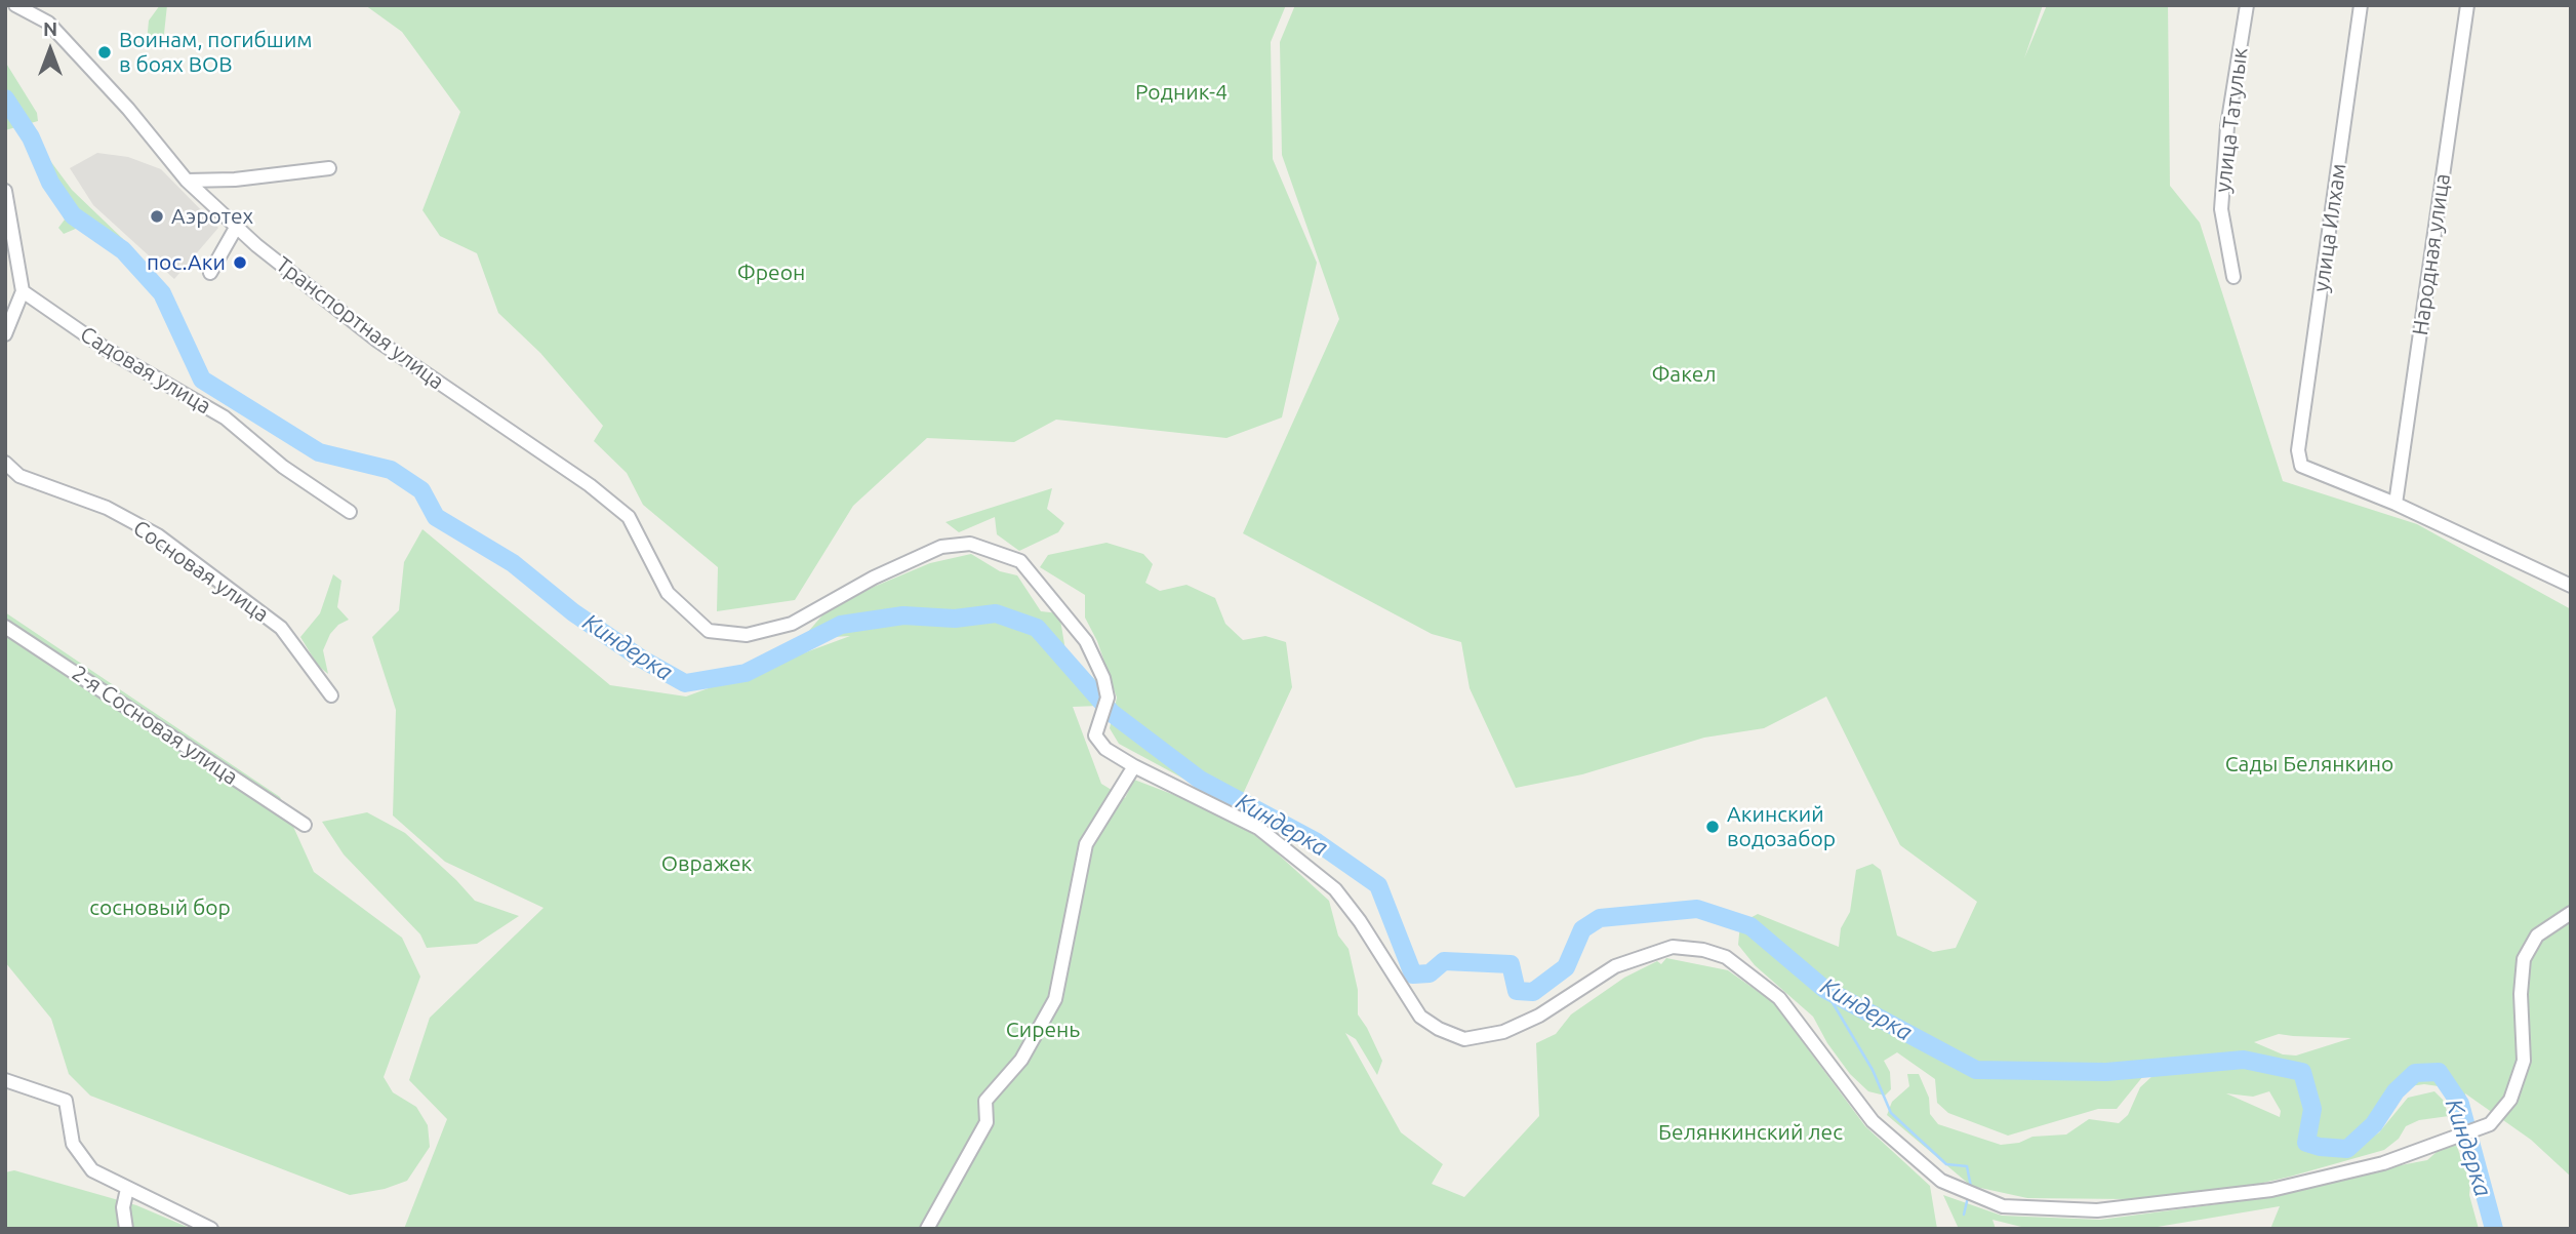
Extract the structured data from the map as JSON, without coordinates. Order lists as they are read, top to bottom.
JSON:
{
  "streets": {
    "street": [
      "улица Татулык",
      "улица Илхам",
      "Народная улица",
      "Транспортная улица",
      "Садовая улица",
      "Сосновая улица",
      "2-я Сосновая улица"
    ]
  },
  "crossings": [
    ["улица Илхам", "Народная улица"]
  ],
  "water": ["Киндерка"],
  "parks": [
    "Родник-4",
    "Фреон",
    "Факел",
    "Сады Белянкино",
    "Овражек",
    "сосновый бор",
    "Сирень",
    "Белянкинский лес"
  ],
  "places": [
    "Воинам, погибшим в боях ВОВ",
    "Аэротех",
    "пос.Аки",
    "Акинский водозабор"
  ],
  "north": "top"
}
